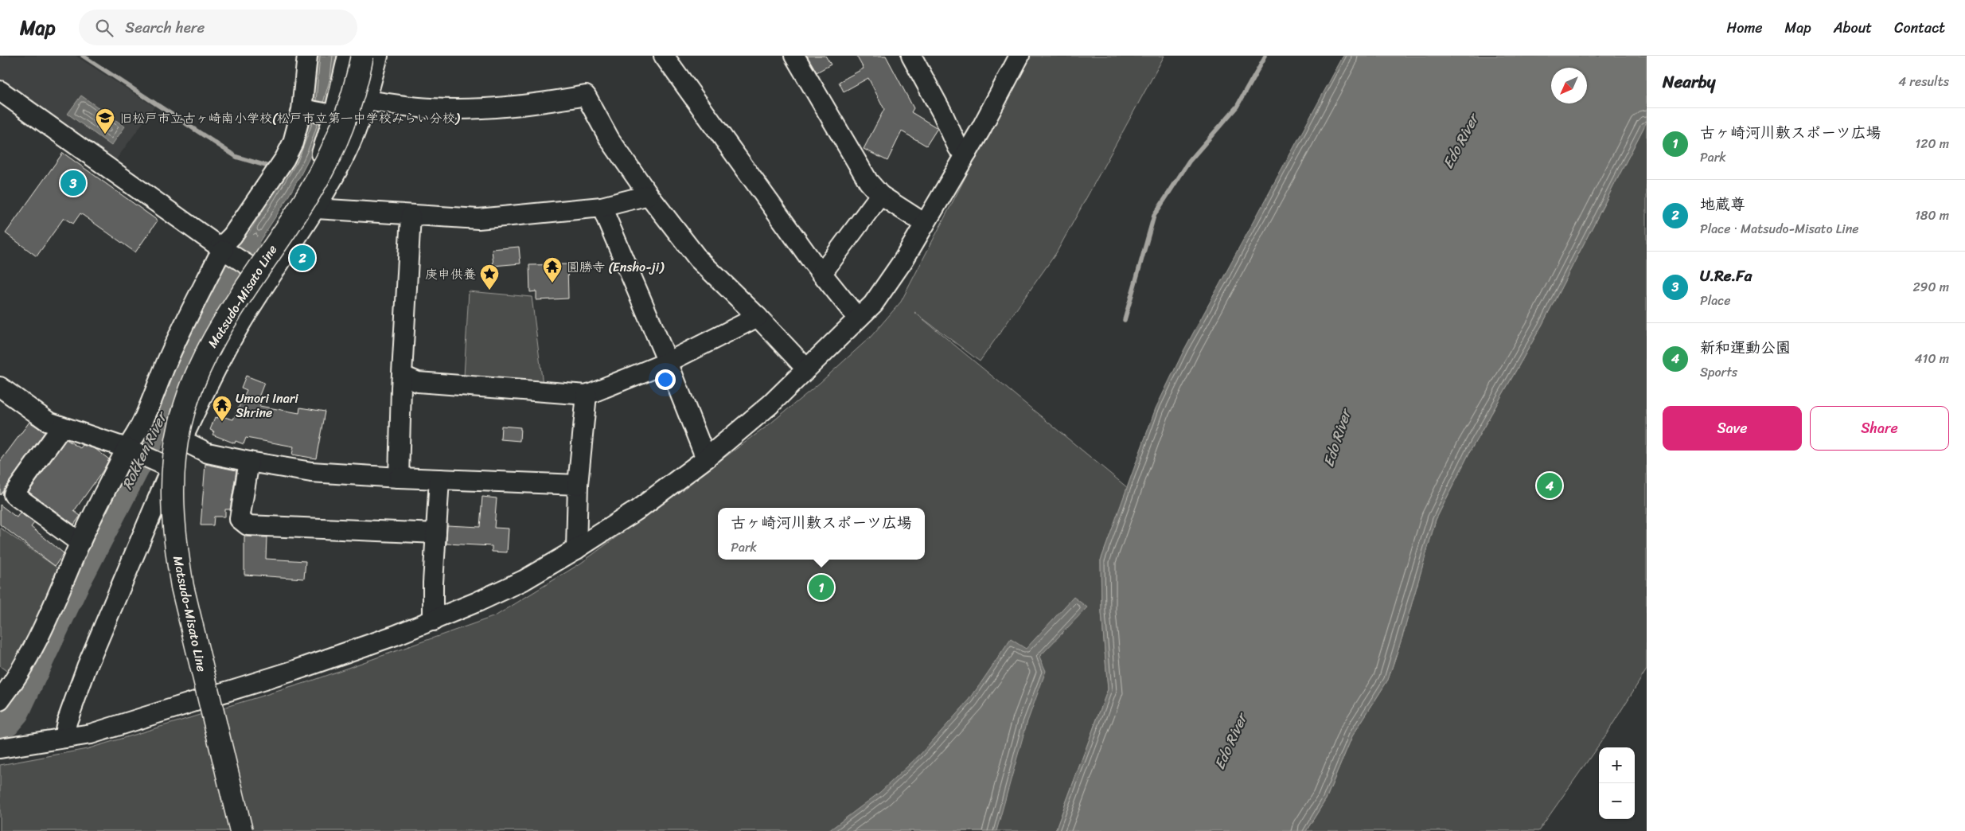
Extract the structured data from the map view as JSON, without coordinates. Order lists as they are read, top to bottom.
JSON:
{
  "streets": {
    "main road": ["Matsudo-Misato Line"]
  },
  "water": ["Edo River", "Rokken River"],
  "places": {
    "school or university": ["旧松戸市立古ヶ崎南小学校(松戸市立第一中学校みらい分校)"],
    "temple": ["圓勝寺 (Ensho-ji)", "Umori Inari Shrine"],
    "place": ["庚申供養"]
  },
  "north": "bottom left",
  "page": {
    "header": "Map",
    "search": "Search here",
    "nav": [
      "Home",
      "Map",
      "About",
      "Contact"
    ],
    "heading": ["Nearby", "4 results"],
    "list": [
      {
        "mark": "1",
        "name": "古ヶ崎河川敷スポーツ広場",
        "note": "Park",
        "value": "120 m"
      },
      {
        "mark": "2",
        "name": "地蔵尊",
        "note": "Place · Matsudo-Misato Line",
        "value": "180 m"
      },
      {
        "mark": "3",
        "name": "U.Re.Fa",
        "note": "Place",
        "value": "290 m"
      },
      {
        "mark": "4",
        "name": "新和運動公園",
        "note": "Sports",
        "value": "410 m"
      }
    ],
    "pins": [
      "3",
      "2",
      "4",
      "1"
    ],
    "buttons": ["Save", "Share"],
    "popup": ["古ヶ崎河川敷スポーツ広場", "Park"],
    "map_buttons": ["+", "−"]
  }
}
